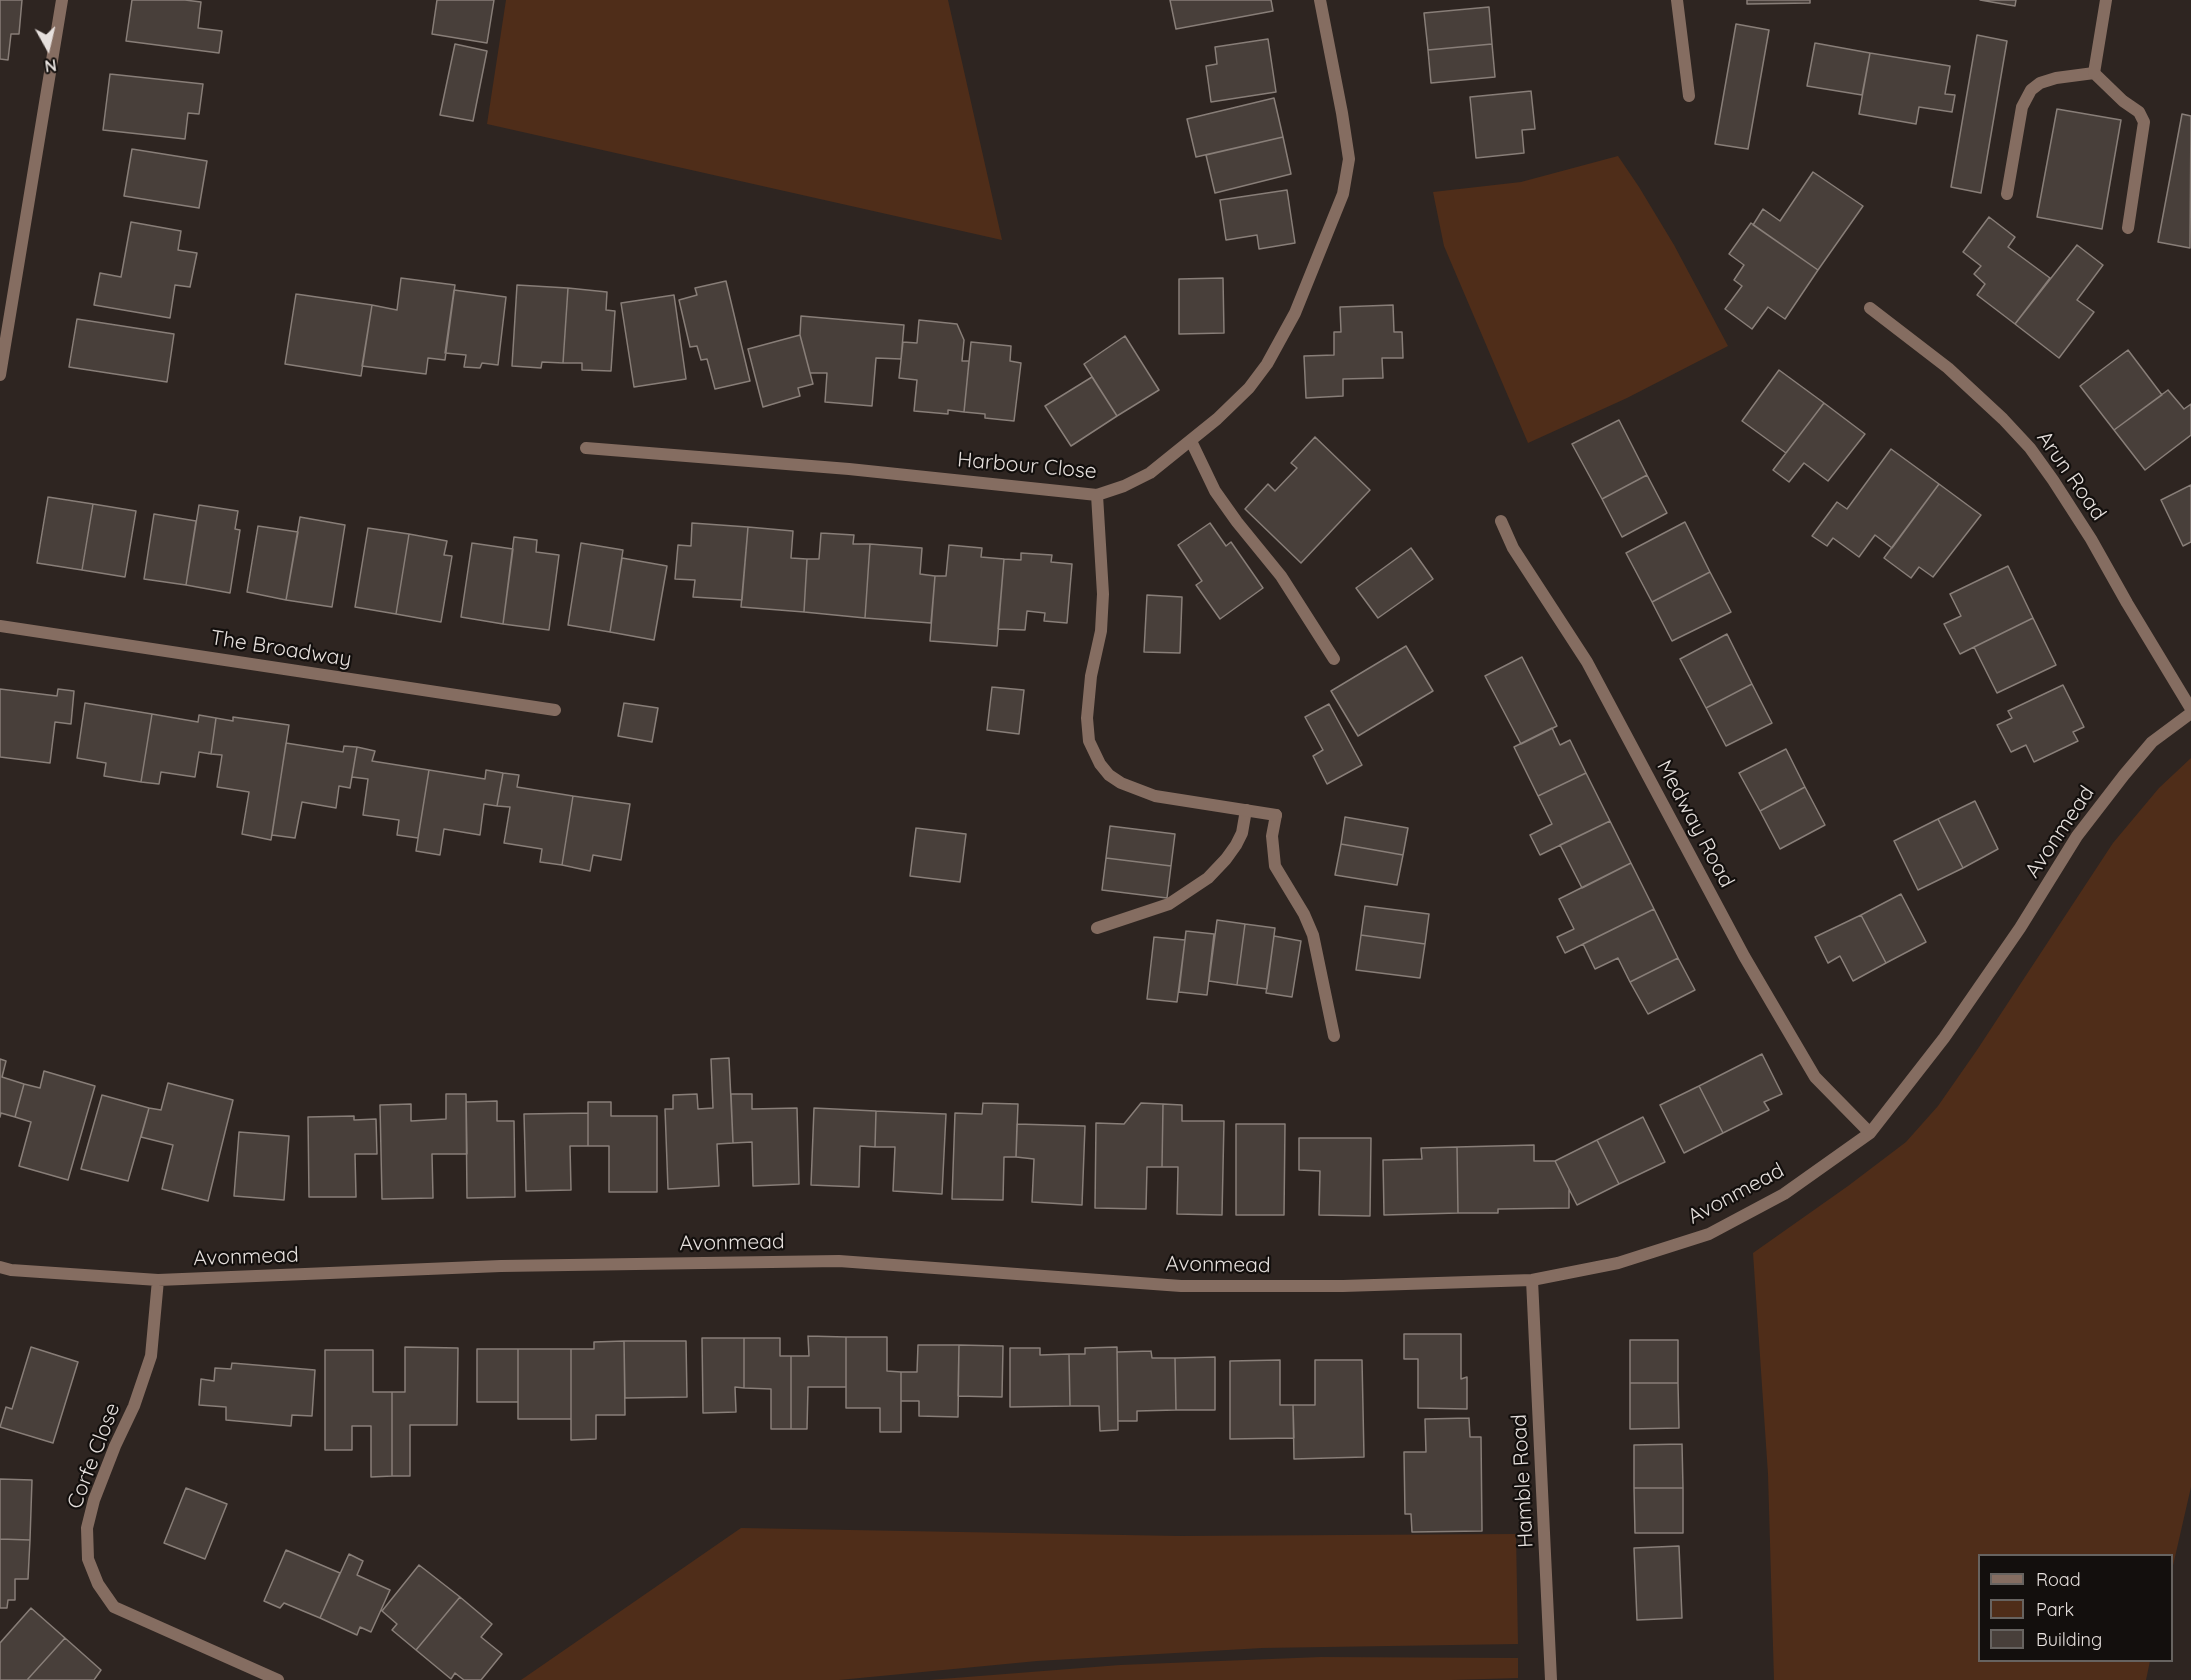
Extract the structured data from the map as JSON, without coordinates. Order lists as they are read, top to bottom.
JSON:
{
  "streets": {
    "street": [
      "Harbour Close",
      "Arun Road",
      "The Broadway",
      "Medway Road",
      "Avonmead",
      "Corfe Close",
      "Hamble Road"
    ]
  },
  "crossings": [
    ["Arun Road", "Avonmead"],
    ["Medway Road", "Avonmead"],
    ["Avonmead", "Corfe Close"],
    ["Avonmead", "Hamble Road"]
  ],
  "legend": ["Road", "Park", "Building"],
  "north": "bottom"
}
